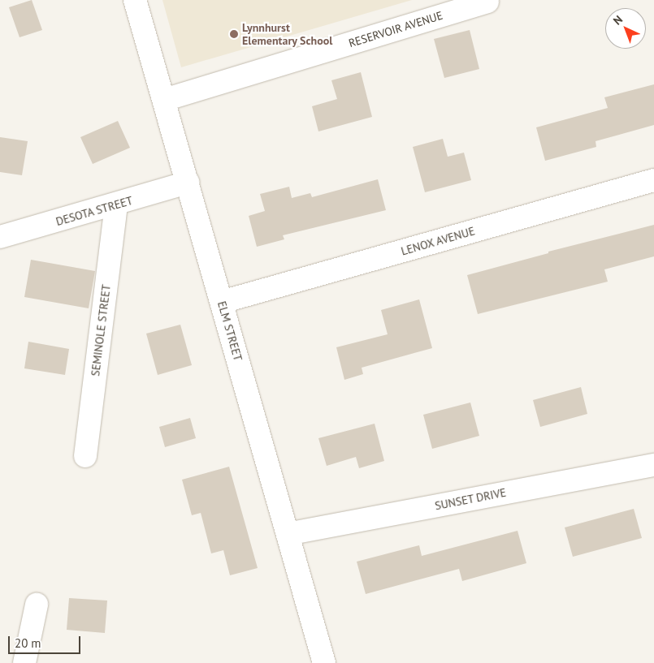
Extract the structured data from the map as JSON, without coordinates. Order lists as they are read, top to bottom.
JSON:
{
  "streets": {
    "street": [
      "RESERVOIR AVENUE",
      "DESOTA STREET",
      "LENOX AVENUE",
      "SEMINOLE STREET",
      "ELM STREET",
      "SUNSET DRIVE"
    ]
  },
  "crossings": [
    ["RESERVOIR AVENUE", "ELM STREET"],
    ["DESOTA STREET", "SEMINOLE STREET"],
    ["DESOTA STREET", "ELM STREET"],
    ["LENOX AVENUE", "ELM STREET"],
    ["ELM STREET", "SUNSET DRIVE"]
  ],
  "places": ["Lynnhurst Elementary School"],
  "scale_bar": "20 m",
  "north": "top left"
}
